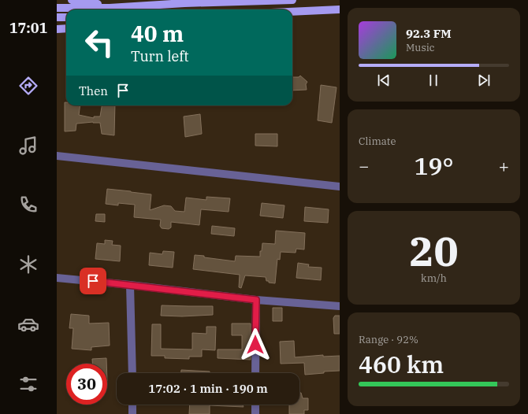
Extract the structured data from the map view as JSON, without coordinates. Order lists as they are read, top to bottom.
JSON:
{
  "page": {
    "tabs": "17:01",
    "turn": ["40 m", "Turn left"],
    "song": ["92.3 FM", "Music"],
    "then": "Then",
    "tile": [
      "Climate",
      ["20", "km/h"],
      ["Range · 92%", "460 km"]
    ],
    "heat": ["−", "19°", "+"],
    "limit": "30",
    "trip": "17:02 · 1 min · 190 m"
  }
}
